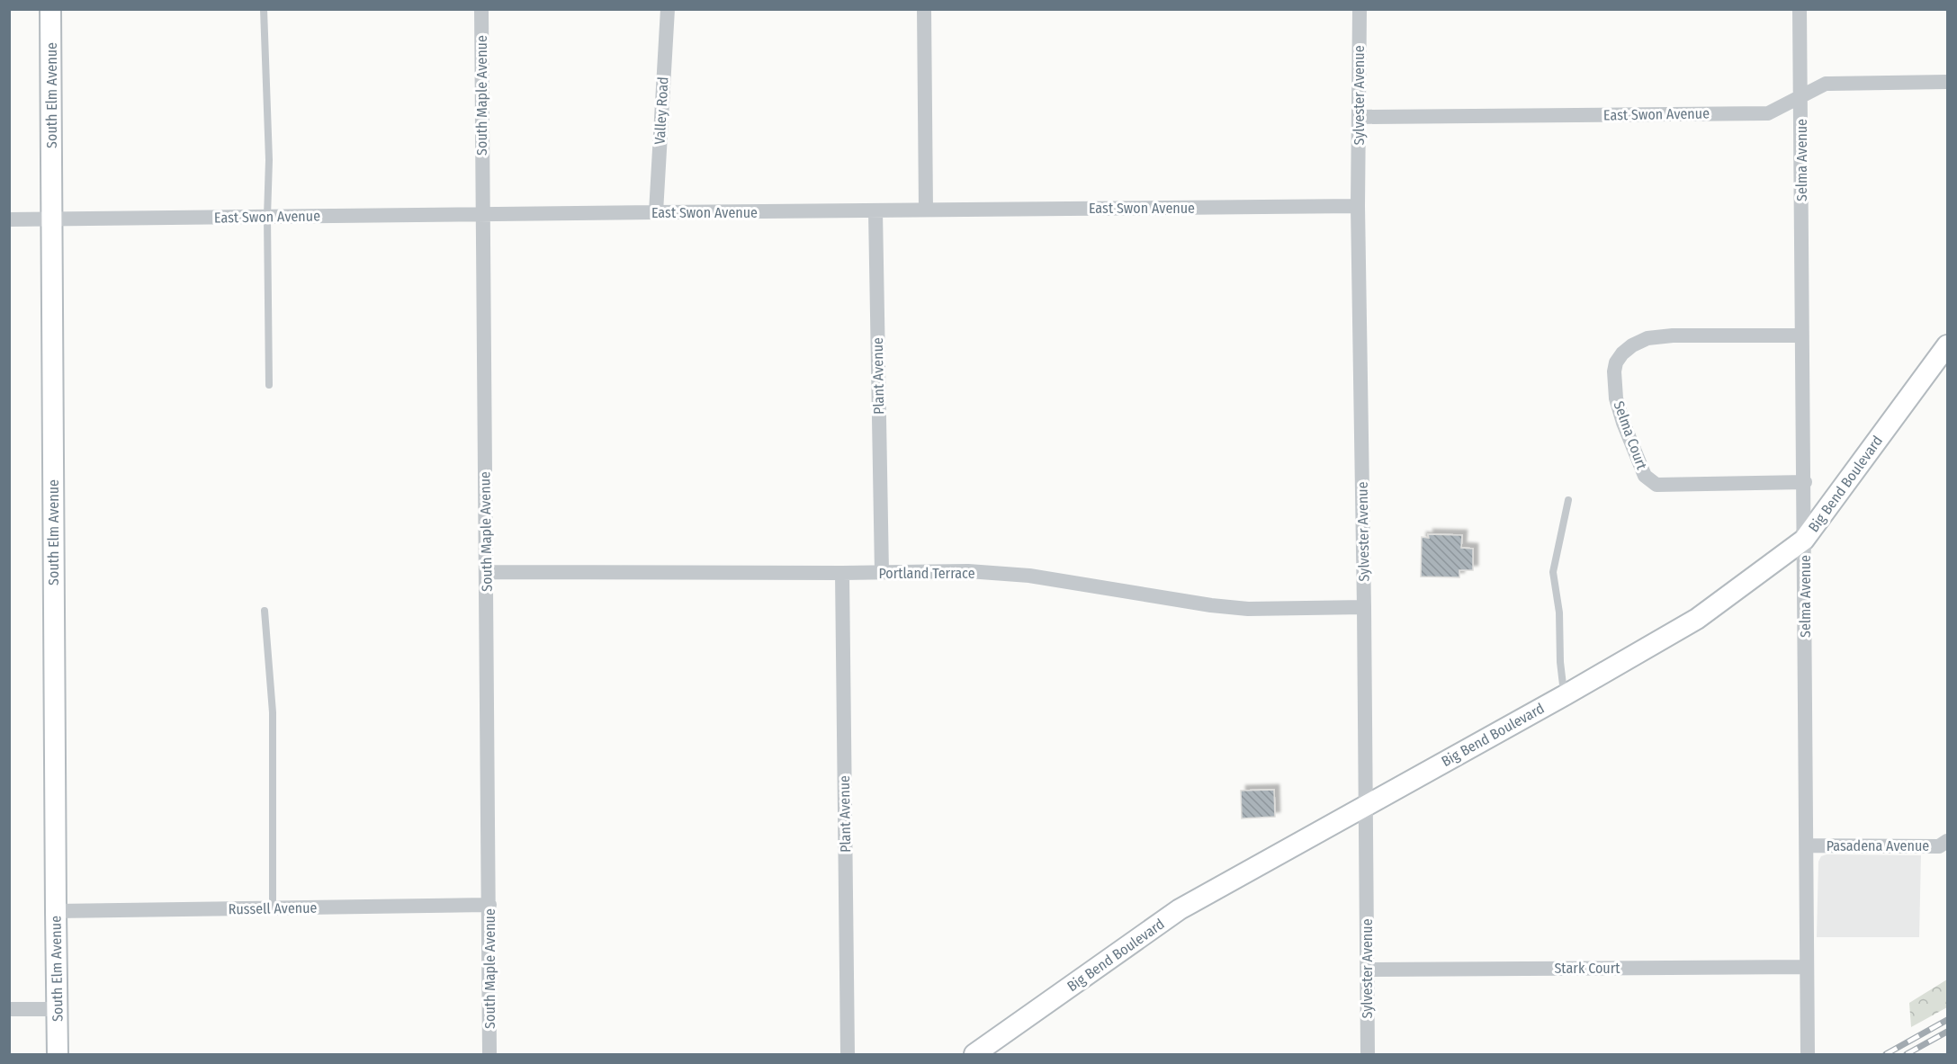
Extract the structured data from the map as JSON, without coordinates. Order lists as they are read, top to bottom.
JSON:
{
  "streets": {
    "main road": ["South Elm Avenue", "Big Bend Boulevard"],
    "street": [
      "South Maple Avenue",
      "Sylvester Avenue",
      "Valley Road",
      "East Swon Avenue",
      "Selma Avenue",
      "Plant Avenue",
      "Selma Court",
      "Portland Terrace",
      "Pasadena Avenue",
      "Russell Avenue",
      "Stark Court"
    ]
  },
  "crossings": [
    ["South Elm Avenue", "East Swon Avenue"],
    ["South Elm Avenue", "Russell Avenue"],
    ["South Maple Avenue", "East Swon Avenue"],
    ["South Maple Avenue", "Portland Terrace"],
    ["South Maple Avenue", "Russell Avenue"],
    ["Sylvester Avenue", "East Swon Avenue"],
    ["Sylvester Avenue", "Big Bend Boulevard"],
    ["Sylvester Avenue", "Portland Terrace"],
    ["Sylvester Avenue", "Stark Court"],
    ["Valley Road", "East Swon Avenue"],
    ["East Swon Avenue", "Selma Avenue"],
    ["East Swon Avenue", "Plant Avenue"],
    ["Selma Avenue", "Selma Court"],
    ["Selma Avenue", "Big Bend Boulevard"],
    ["Selma Avenue", "Pasadena Avenue"],
    ["Selma Avenue", "Stark Court"],
    ["Plant Avenue", "Portland Terrace"]
  ]
}
